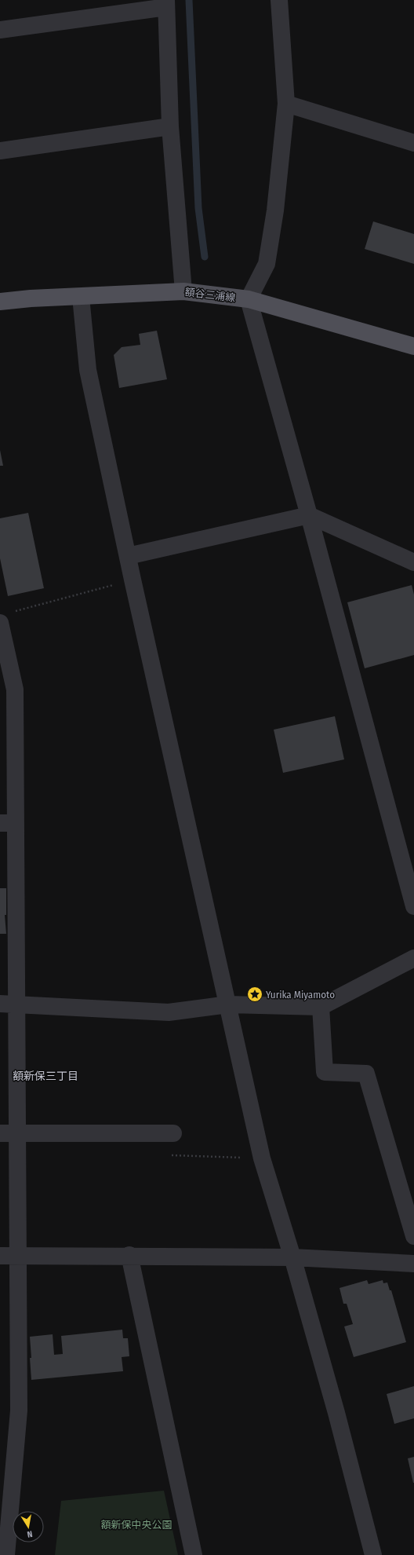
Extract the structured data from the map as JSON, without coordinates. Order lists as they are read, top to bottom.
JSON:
{
  "streets": {
    "main road": ["額谷三浦線"]
  },
  "districts": ["額新保三丁目"],
  "parks": ["額新保中央公園"],
  "places": {
    "place": ["Yurika Miyamoto"]
  },
  "north": "bottom"
}
